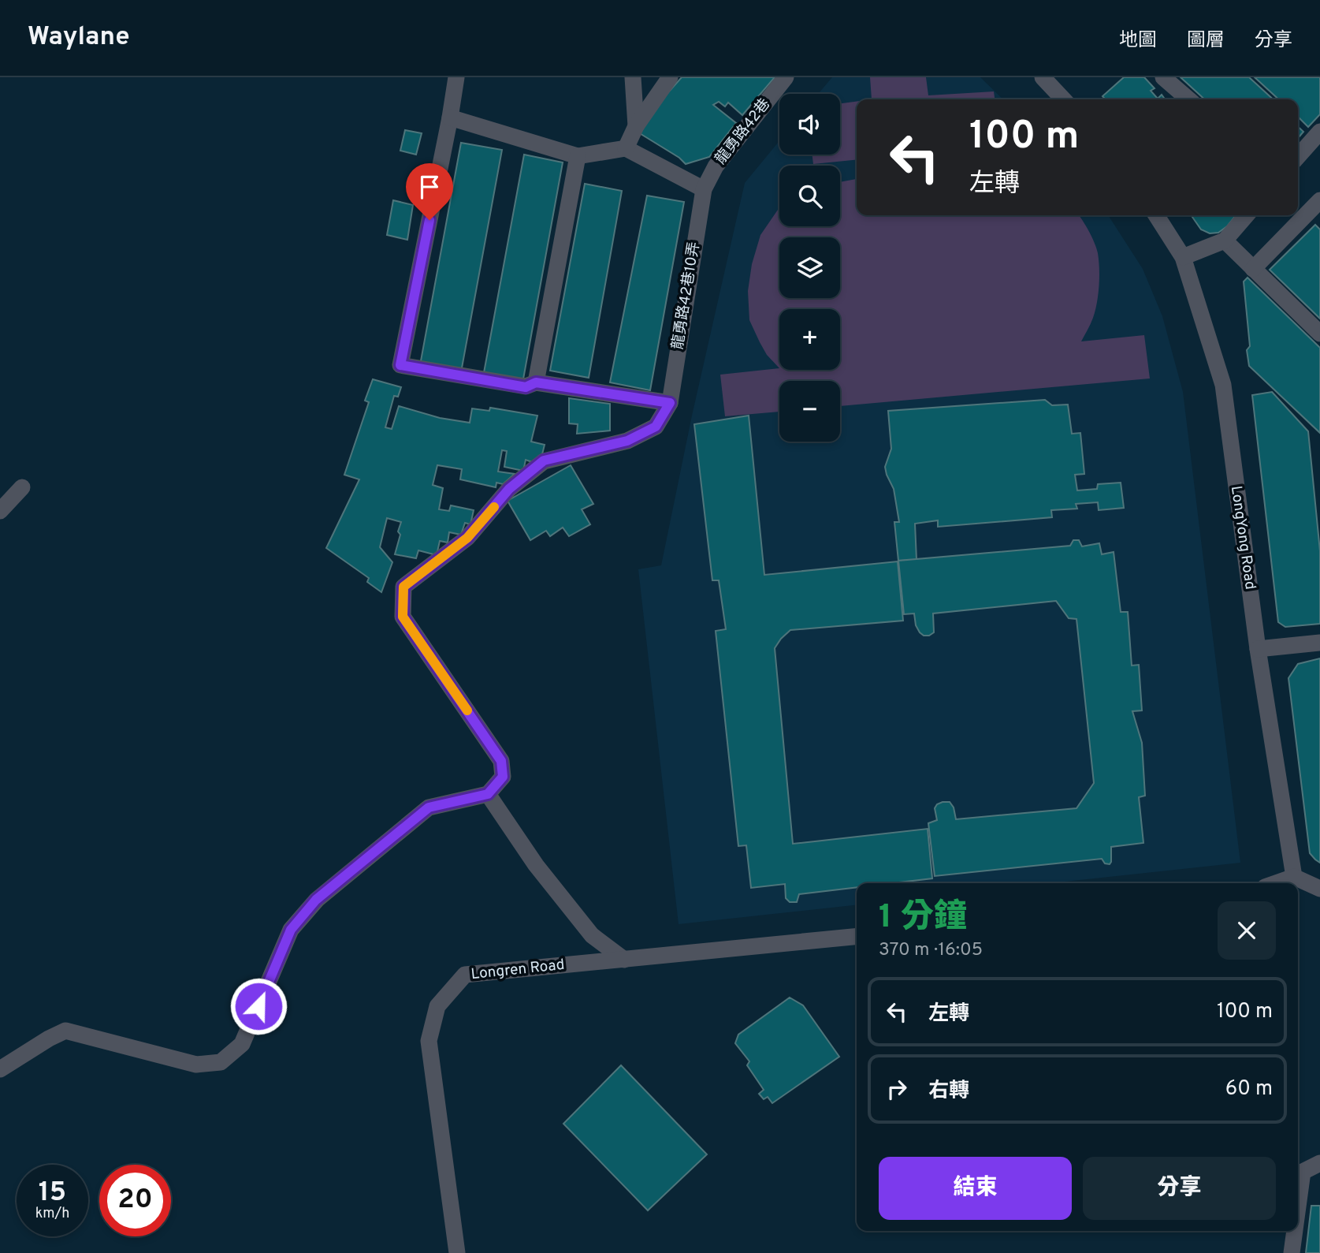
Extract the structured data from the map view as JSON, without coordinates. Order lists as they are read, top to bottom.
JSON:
{
  "streets": {
    "street": [
      "龍勇路42巷",
      "龍勇路42巷10弄",
      "LongYong Road",
      "Longren Road"
    ]
  },
  "crossings": [
    ["龍勇路42巷", "龍勇路42巷10弄"]
  ],
  "page": {
    "header": "Waylane",
    "nav": ["地圖", "圖層", "分享"],
    "map_buttons": ["+", "−"],
    "turn": ["100 m", "左轉"],
    "heading": ["1 分鐘", "370 m · 16:05"],
    "list": [
      {
        "name": "左轉",
        "value": "100 m"
      },
      {
        "name": "右轉",
        "value": "60 m"
      }
    ],
    "buttons": ["結束", "分享"],
    "speed": "15 km/h",
    "limit": "20"
  }
}
